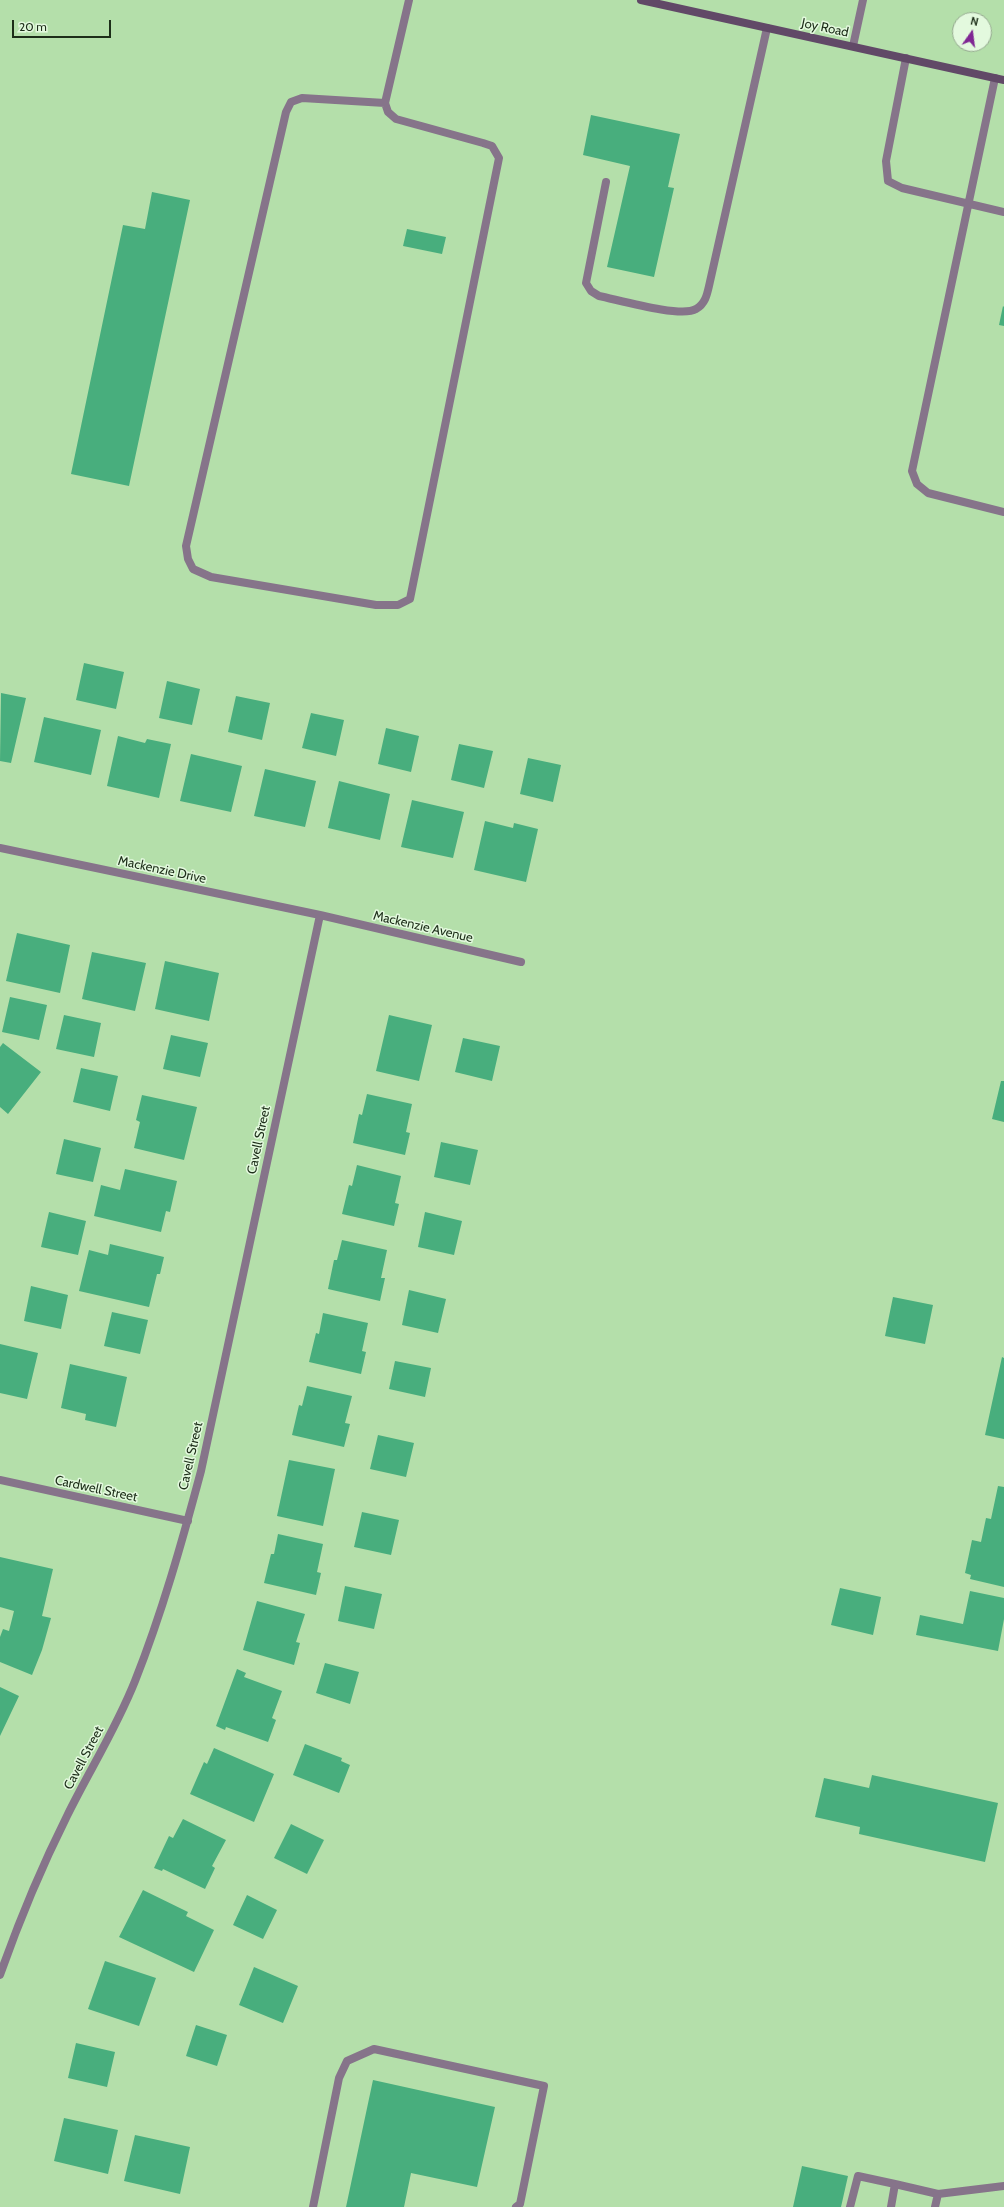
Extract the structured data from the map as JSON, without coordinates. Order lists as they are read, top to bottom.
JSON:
{
  "streets": {
    "main road": ["Joy Road"],
    "street": [
      "Mackenzie Drive",
      "Mackenzie Avenue",
      "Cavell Street",
      "Cardwell Street"
    ]
  },
  "crossings": [
    ["Mackenzie Drive", "Mackenzie Avenue"],
    ["Mackenzie Drive", "Cavell Street"],
    ["Mackenzie Avenue", "Cavell Street"],
    ["Cavell Street", "Cardwell Street"]
  ],
  "scale_bar": "20 m",
  "north": "top"
}
